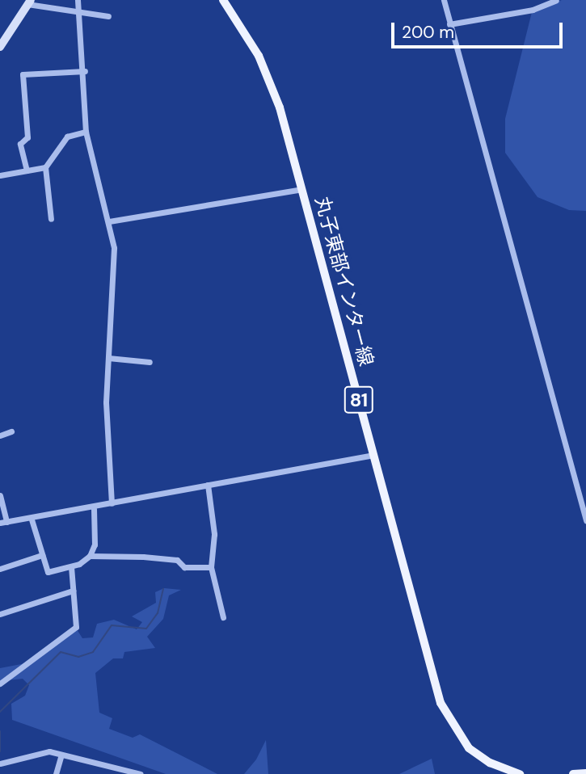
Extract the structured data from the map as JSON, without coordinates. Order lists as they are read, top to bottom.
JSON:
{
  "streets": {
    "main road": ["丸子東部インター線", "81"]
  },
  "scale_bar": "200 m"
}
